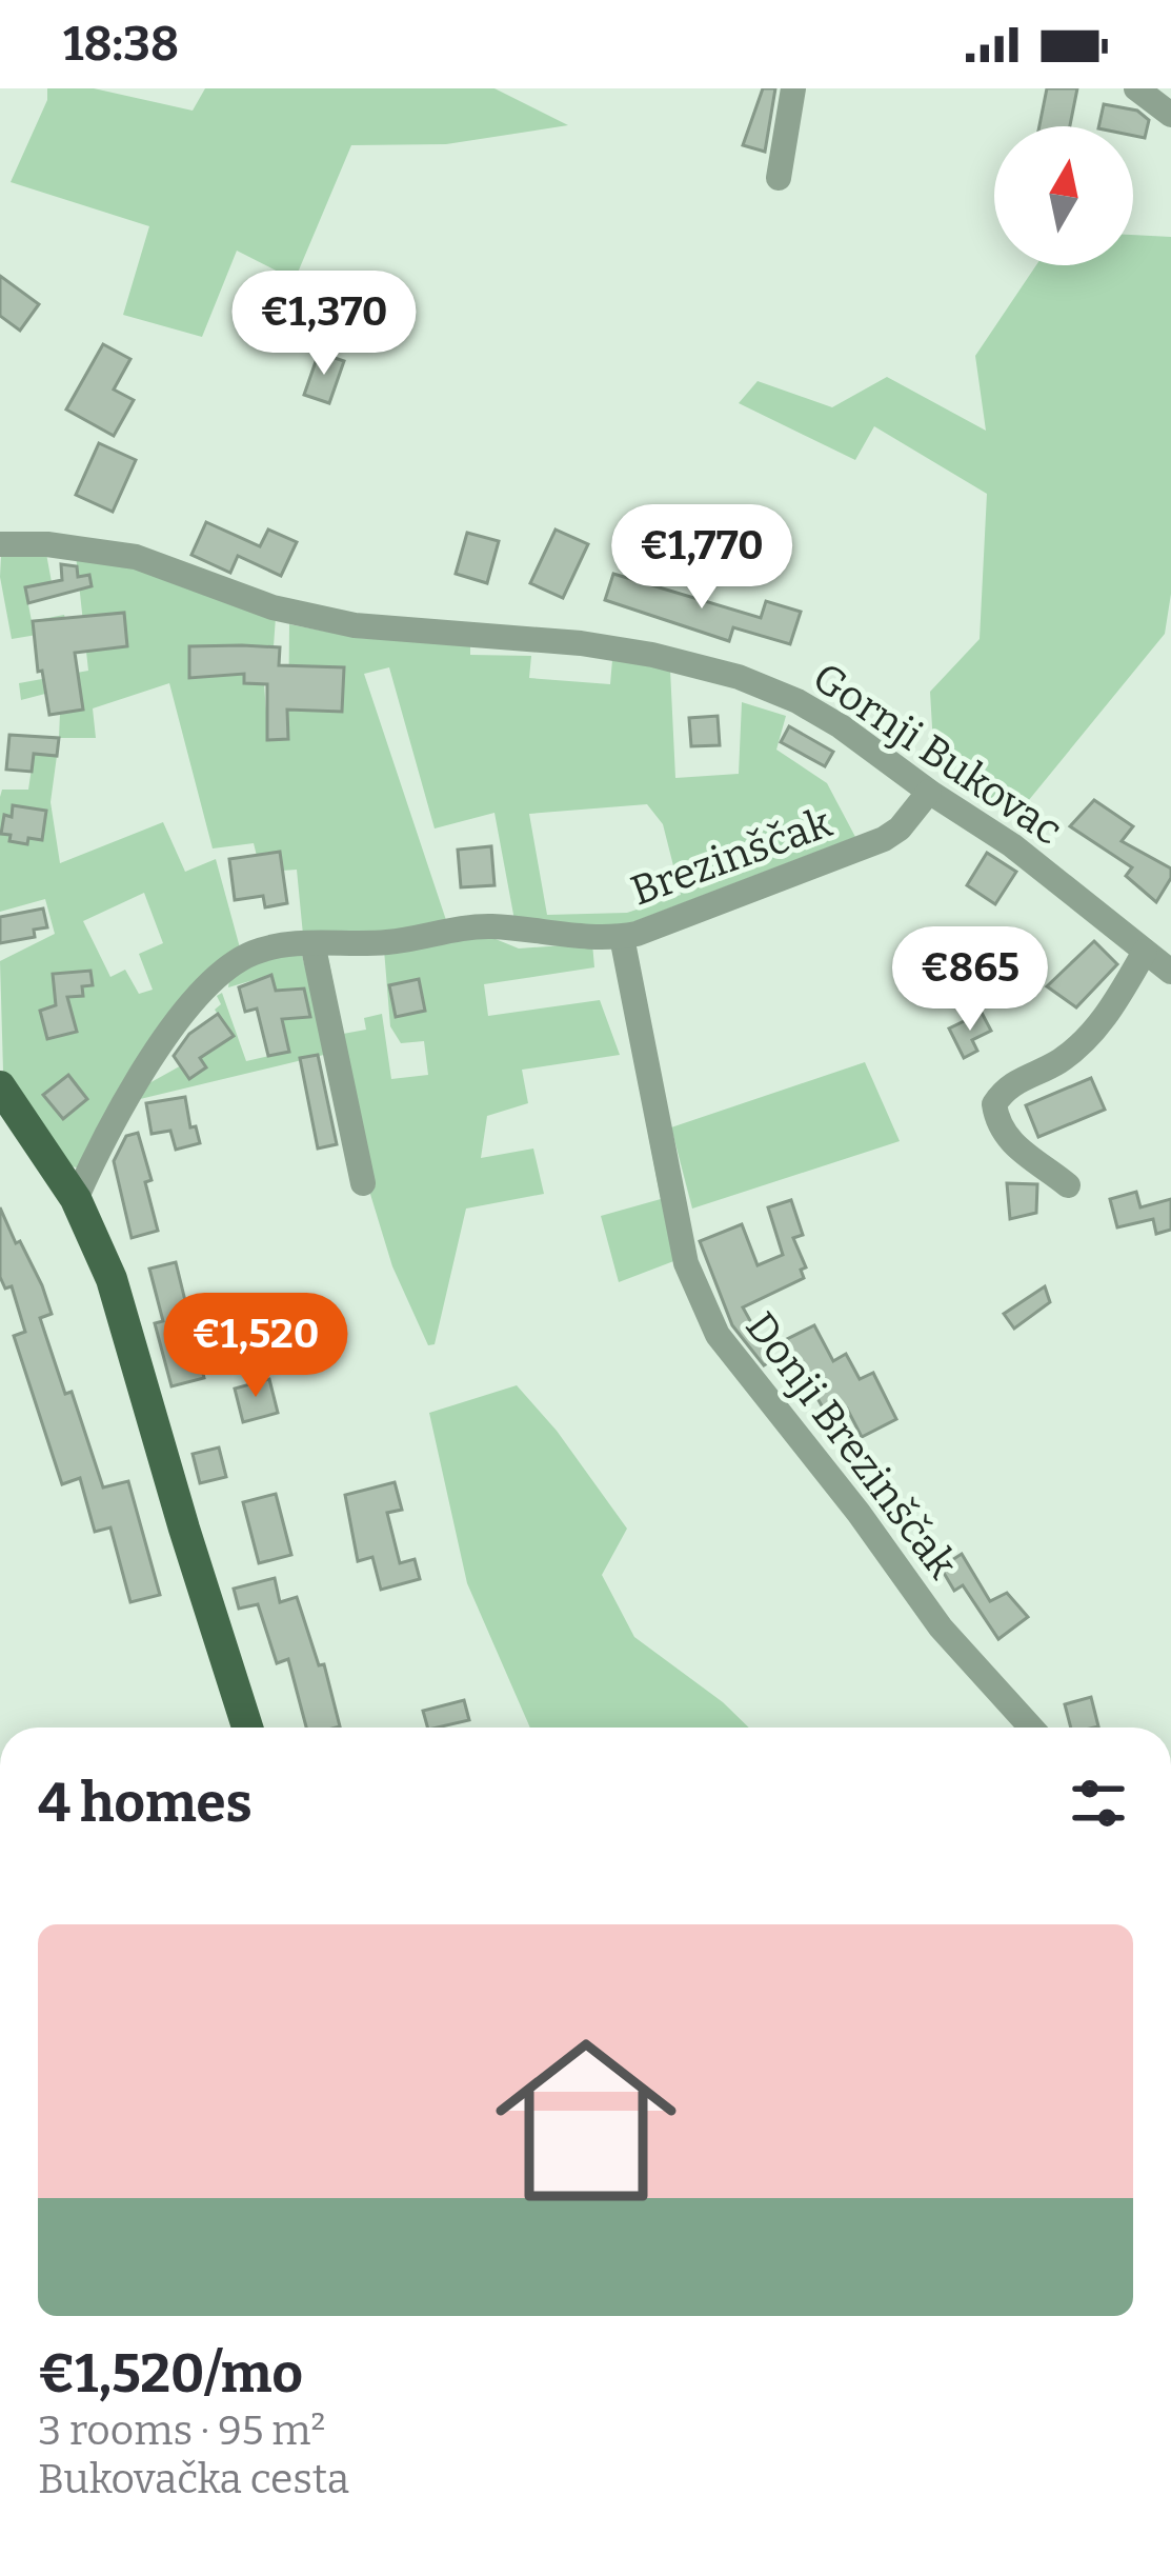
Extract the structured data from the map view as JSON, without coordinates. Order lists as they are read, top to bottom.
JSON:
{
  "streets": {
    "street": ["Gornji Bukovac", "Brezinščak", "Donji Brezinščak"]
  },
  "crossings": [
    ["Gornji Bukovac", "Brezinščak"],
    ["Brezinščak", "Donji Brezinščak"]
  ],
  "north": "top",
  "page": {
    "status": "18:38",
    "price": [
      "€1,370",
      "€1,770",
      "€865",
      "€1,520"
    ],
    "heading": "4 homes",
    "list": [
      {
        "name": "€1,520/mo",
        "note": "3 rooms · 95 m² · Bukovačka cesta"
      }
    ]
  }
}
